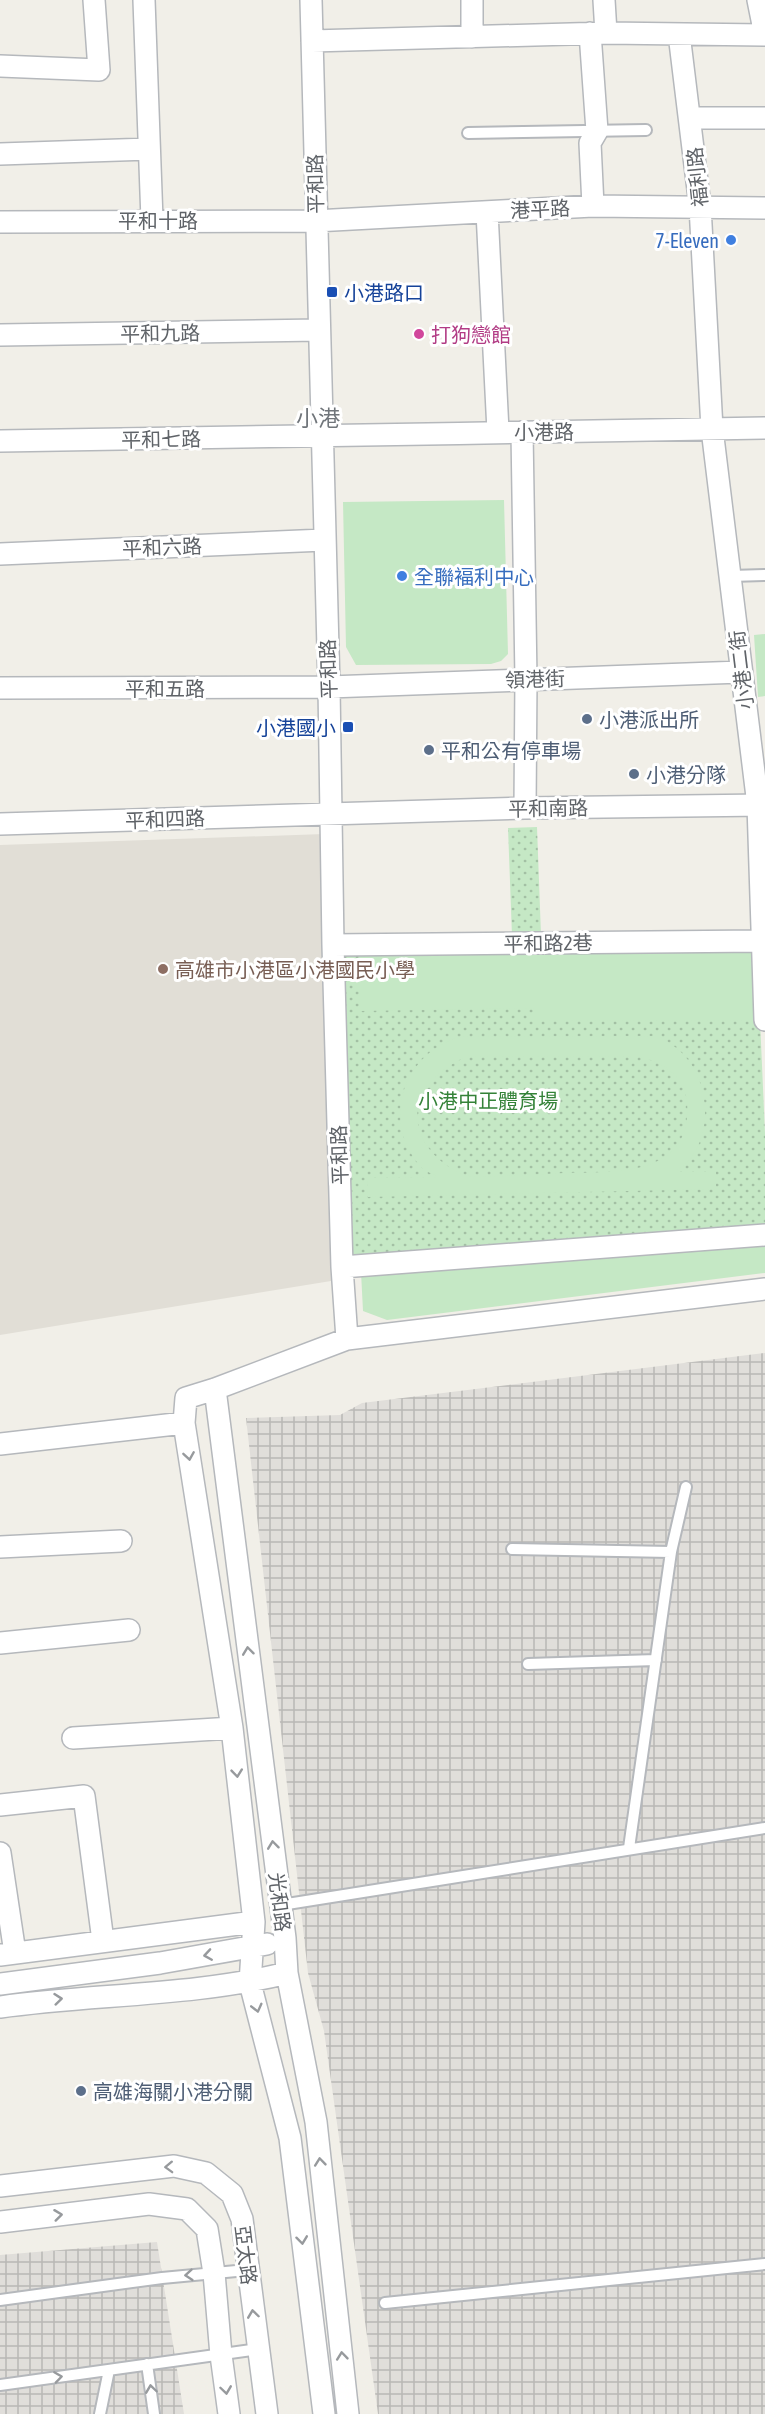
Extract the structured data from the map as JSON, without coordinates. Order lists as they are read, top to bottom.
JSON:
{
  "streets": {
    "street": [
      "福利路",
      "平和路",
      "港平路",
      "平和十路",
      "平和九路",
      "小港路",
      "平和七路",
      "平和六路",
      "小港二街",
      "領港街",
      "平和五路",
      "平和南路",
      "平和四路",
      "平和路2巷",
      "光和路",
      "亞太路"
    ]
  },
  "crossings": [
    ["福利路", "港平路"],
    ["福利路", "小港路"],
    ["福利路", "小港二街"],
    ["平和路", "港平路"],
    ["平和路", "平和十路"],
    ["平和路", "平和九路"],
    ["平和路", "小港路"],
    ["平和路", "平和七路"],
    ["平和路", "平和六路"],
    ["平和路", "領港街"],
    ["平和路", "平和五路"],
    ["平和路", "平和南路"],
    ["平和路", "平和四路"],
    ["平和路", "平和路2巷"],
    ["港平路", "平和十路"],
    ["小港路", "平和七路"],
    ["小港路", "小港二街"],
    ["小港二街", "領港街"],
    ["小港二街", "平和南路"],
    ["小港二街", "平和路2巷"],
    ["領港街", "平和五路"],
    ["平和南路", "平和四路"]
  ],
  "districts": ["小港"],
  "parks": ["小港中正體育場"],
  "places": {
    "other": [
      "7-Eleven",
      "打狗戀館",
      "全聯褔利中心",
      "小港派出所",
      "平和公有停車場",
      "小港分隊",
      "高雄市小港區小港國民小學",
      "高雄海關小港分關"
    ],
    "transit": ["小港路口", "小港國小"]
  }
}
